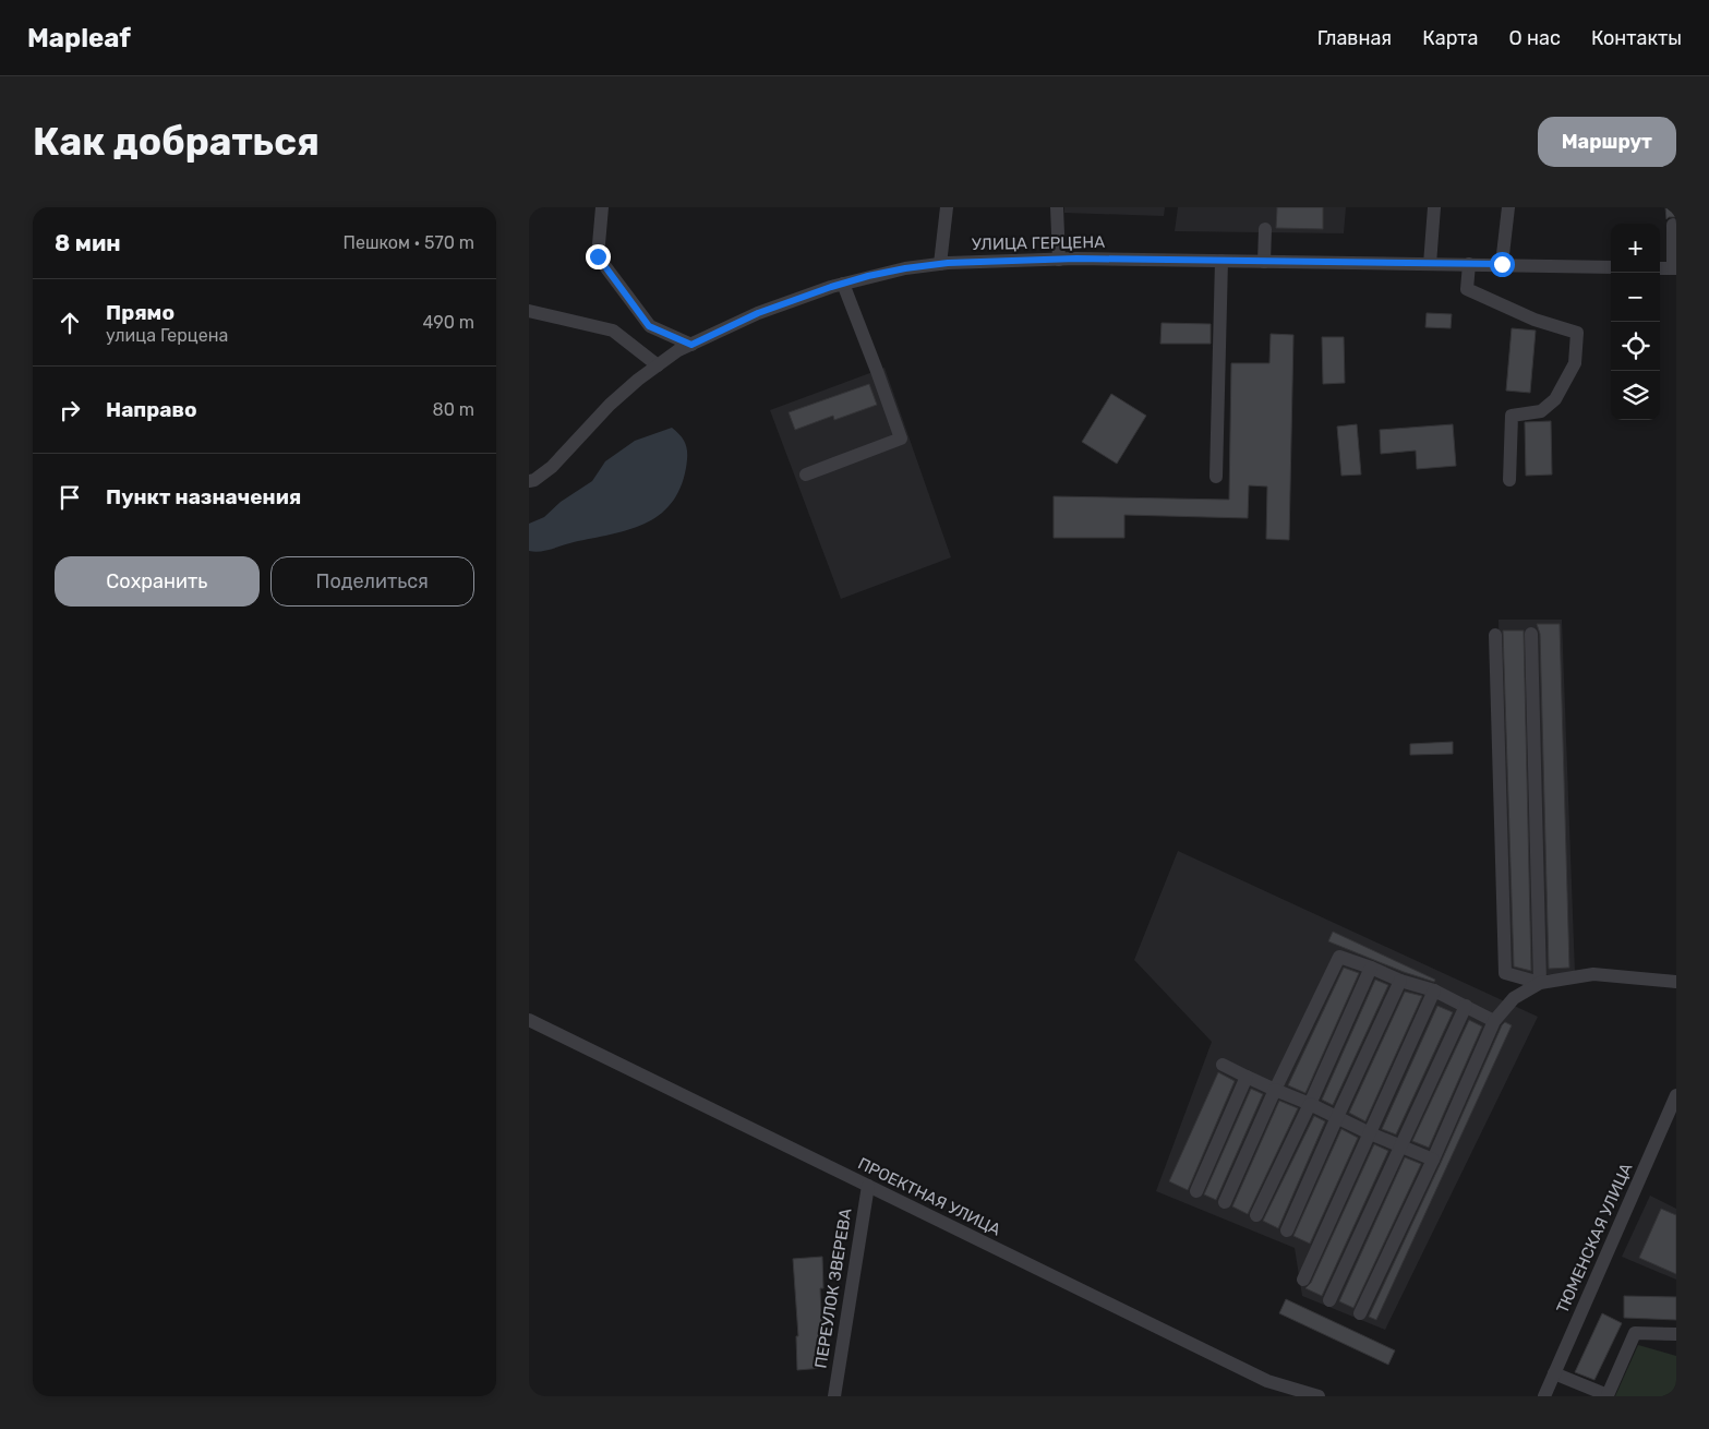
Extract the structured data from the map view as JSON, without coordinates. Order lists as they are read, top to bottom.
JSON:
{
  "streets": {
    "street": [
      "УЛИЦА ГЕРЦЕНА",
      "ПРОЕКТНАЯ УЛИЦА",
      "ТЮМЕНСКАЯ УЛИЦА",
      "ПЕРЕУЛОК ЗВЕРЕВА"
    ]
  },
  "crossings": [
    ["ПРОЕКТНАЯ УЛИЦА", "ПЕРЕУЛОК ЗВЕРЕВА"]
  ],
  "page": {
    "header": "Mapleaf",
    "nav": [
      "Главная",
      "Карта",
      "О нас",
      "Контакты"
    ],
    "buttons": [
      "Маршрут",
      ["Сохранить", "Поделиться"]
    ],
    "title": "Как добраться",
    "heading": ["8 мин", "Пешком · 570 m"],
    "map_buttons": ["+", "−"],
    "list": [
      ["Прямо", "улица Герцена", "490 m"],
      ["Направо", "80 m"],
      "Пункт назначения"
    ]
  }
}
